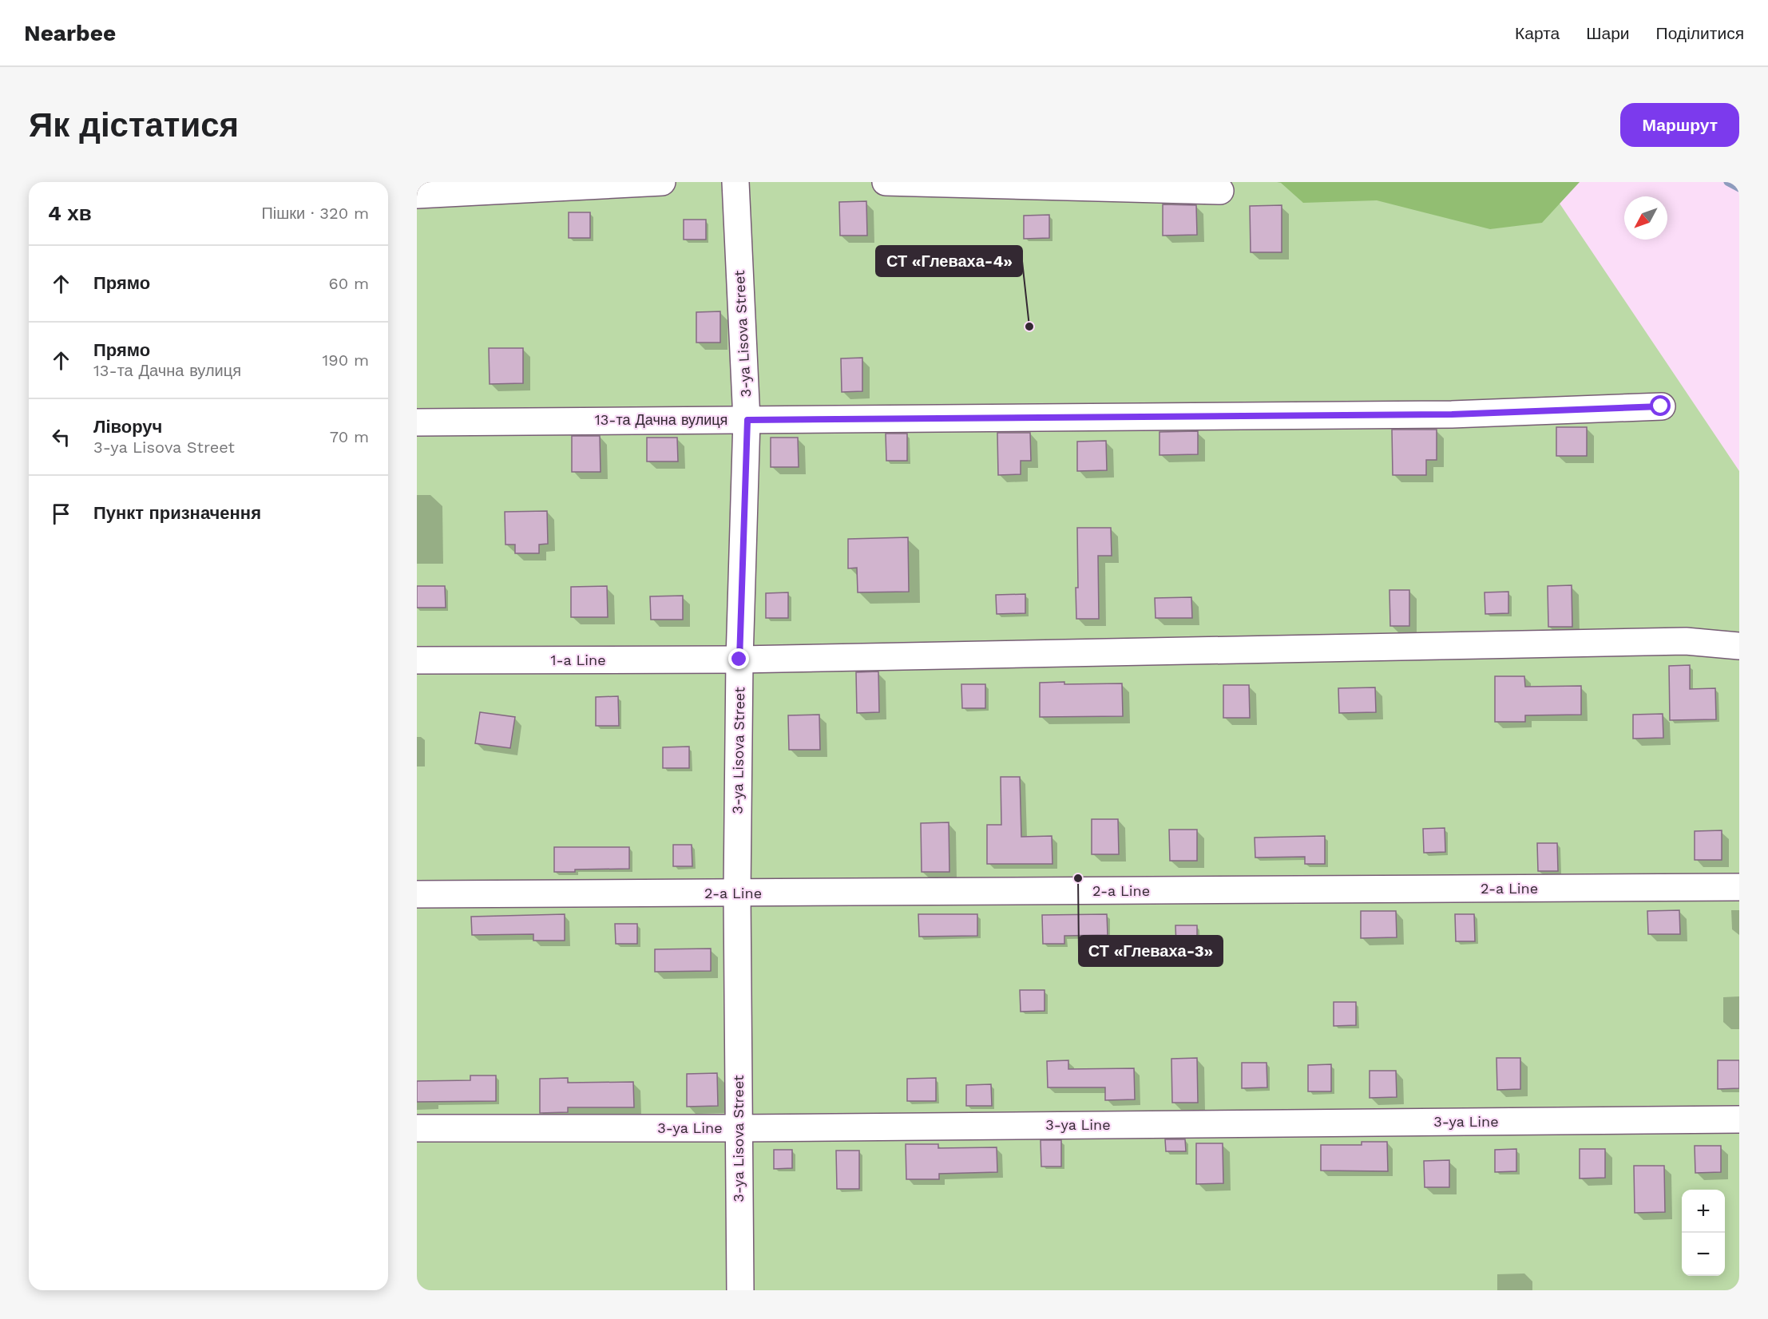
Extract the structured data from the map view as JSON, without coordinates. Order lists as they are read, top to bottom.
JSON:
{
  "streets": {
    "street": [
      "3-ya Lisova Street",
      "13-та Дачна вулиця",
      "1-a Line",
      "2-a Line",
      "3-ya Line"
    ]
  },
  "crossings": [
    ["3-ya Lisova Street", "13-та Дачна вулиця"],
    ["3-ya Lisova Street", "1-a Line"],
    ["3-ya Lisova Street", "2-a Line"],
    ["3-ya Lisova Street", "3-ya Line"]
  ],
  "places": ["СТ «Глеваха-4»", "СТ «Глеваха-3»"],
  "north": "bottom left",
  "page": {
    "header": "Nearbee",
    "nav": ["Карта", "Шари", "Поділитися"],
    "buttons": "Маршрут",
    "title": "Як дістатися",
    "heading": ["4 хв", "Пішки · 320 m"],
    "list": [
      ["Прямо", "60 m"],
      ["Прямо", "13-та Дачна вулиця", "190 m"],
      ["Ліворуч", "3-ya Lisova Street", "70 m"],
      "Пункт призначення"
    ],
    "map_buttons": ["+", "−"]
  }
}
